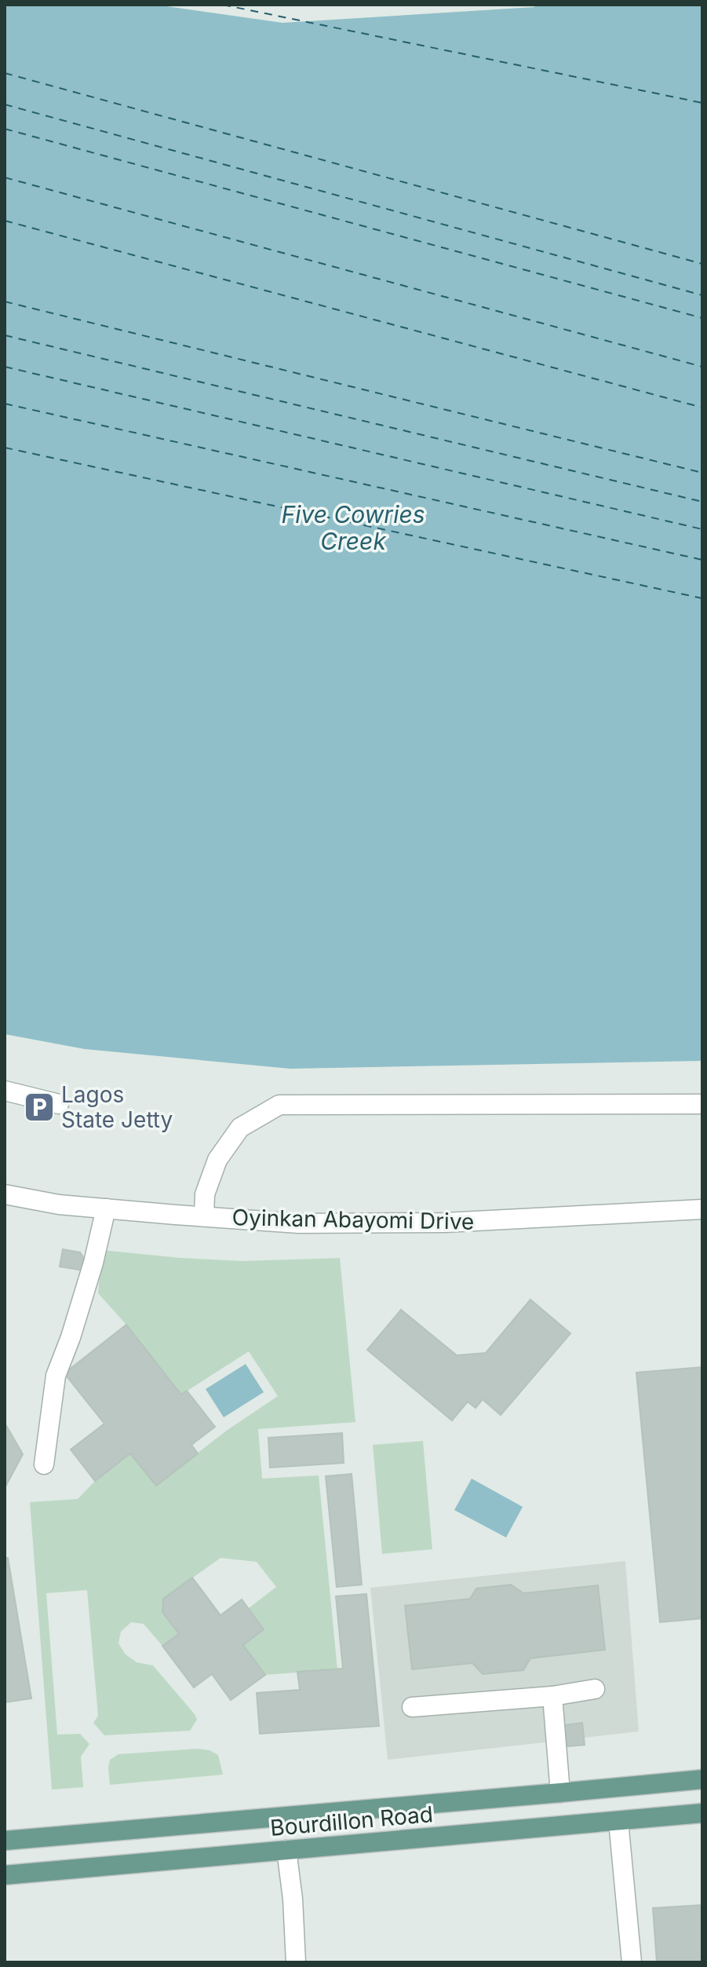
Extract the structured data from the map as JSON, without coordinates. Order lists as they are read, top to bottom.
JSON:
{
  "streets": {
    "main road": ["Bourdillon Road"],
    "street": ["Oyinkan Abayomi Drive"]
  },
  "water": ["Five Cowries Creek"],
  "places": {
    "parking": ["Lagos State Jetty"]
  }
}
